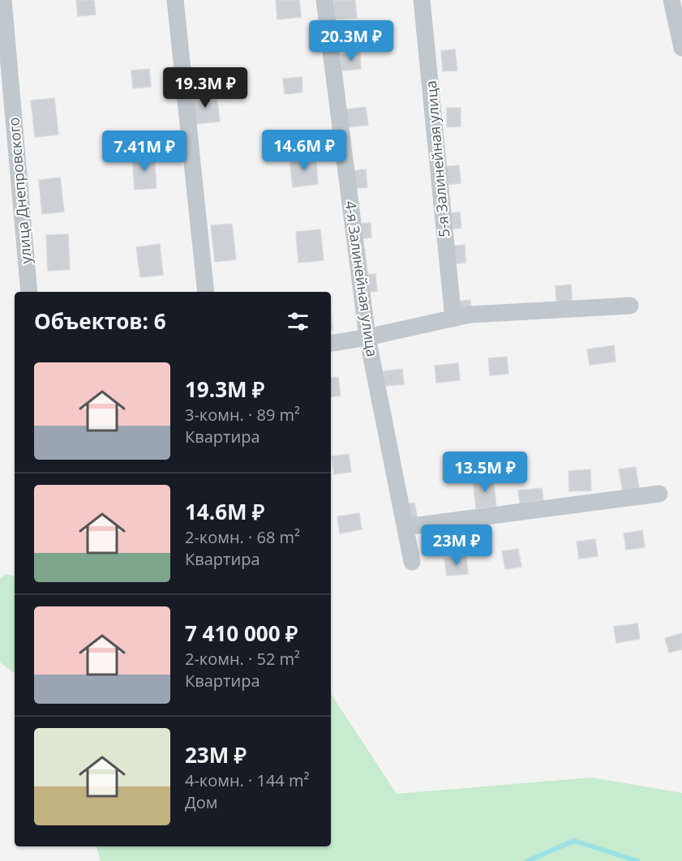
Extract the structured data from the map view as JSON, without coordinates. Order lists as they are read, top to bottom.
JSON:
{
  "streets": {
    "street": ["5-я Залинейная улица", "улица Днепровского", "4-я Залинейная улица"]
  },
  "page": {
    "price": [
      "20.3M ₽",
      "19.3M ₽",
      "14.6M ₽",
      "7.41M ₽",
      "13.5M ₽",
      "23M ₽"
    ],
    "heading": "Объектов: 6",
    "list": [
      {
        "name": "19.3M ₽",
        "note": "3-комн. · 89 m² · Квартира"
      },
      {
        "name": "14.6M ₽",
        "note": "2-комн. · 68 m² · Квартира"
      },
      {
        "name": "7 410 000 ₽",
        "note": "2-комн. · 52 m² · Квартира"
      },
      {
        "name": "23M ₽",
        "note": "4-комн. · 144 m² · Дом"
      }
    ]
  }
}
